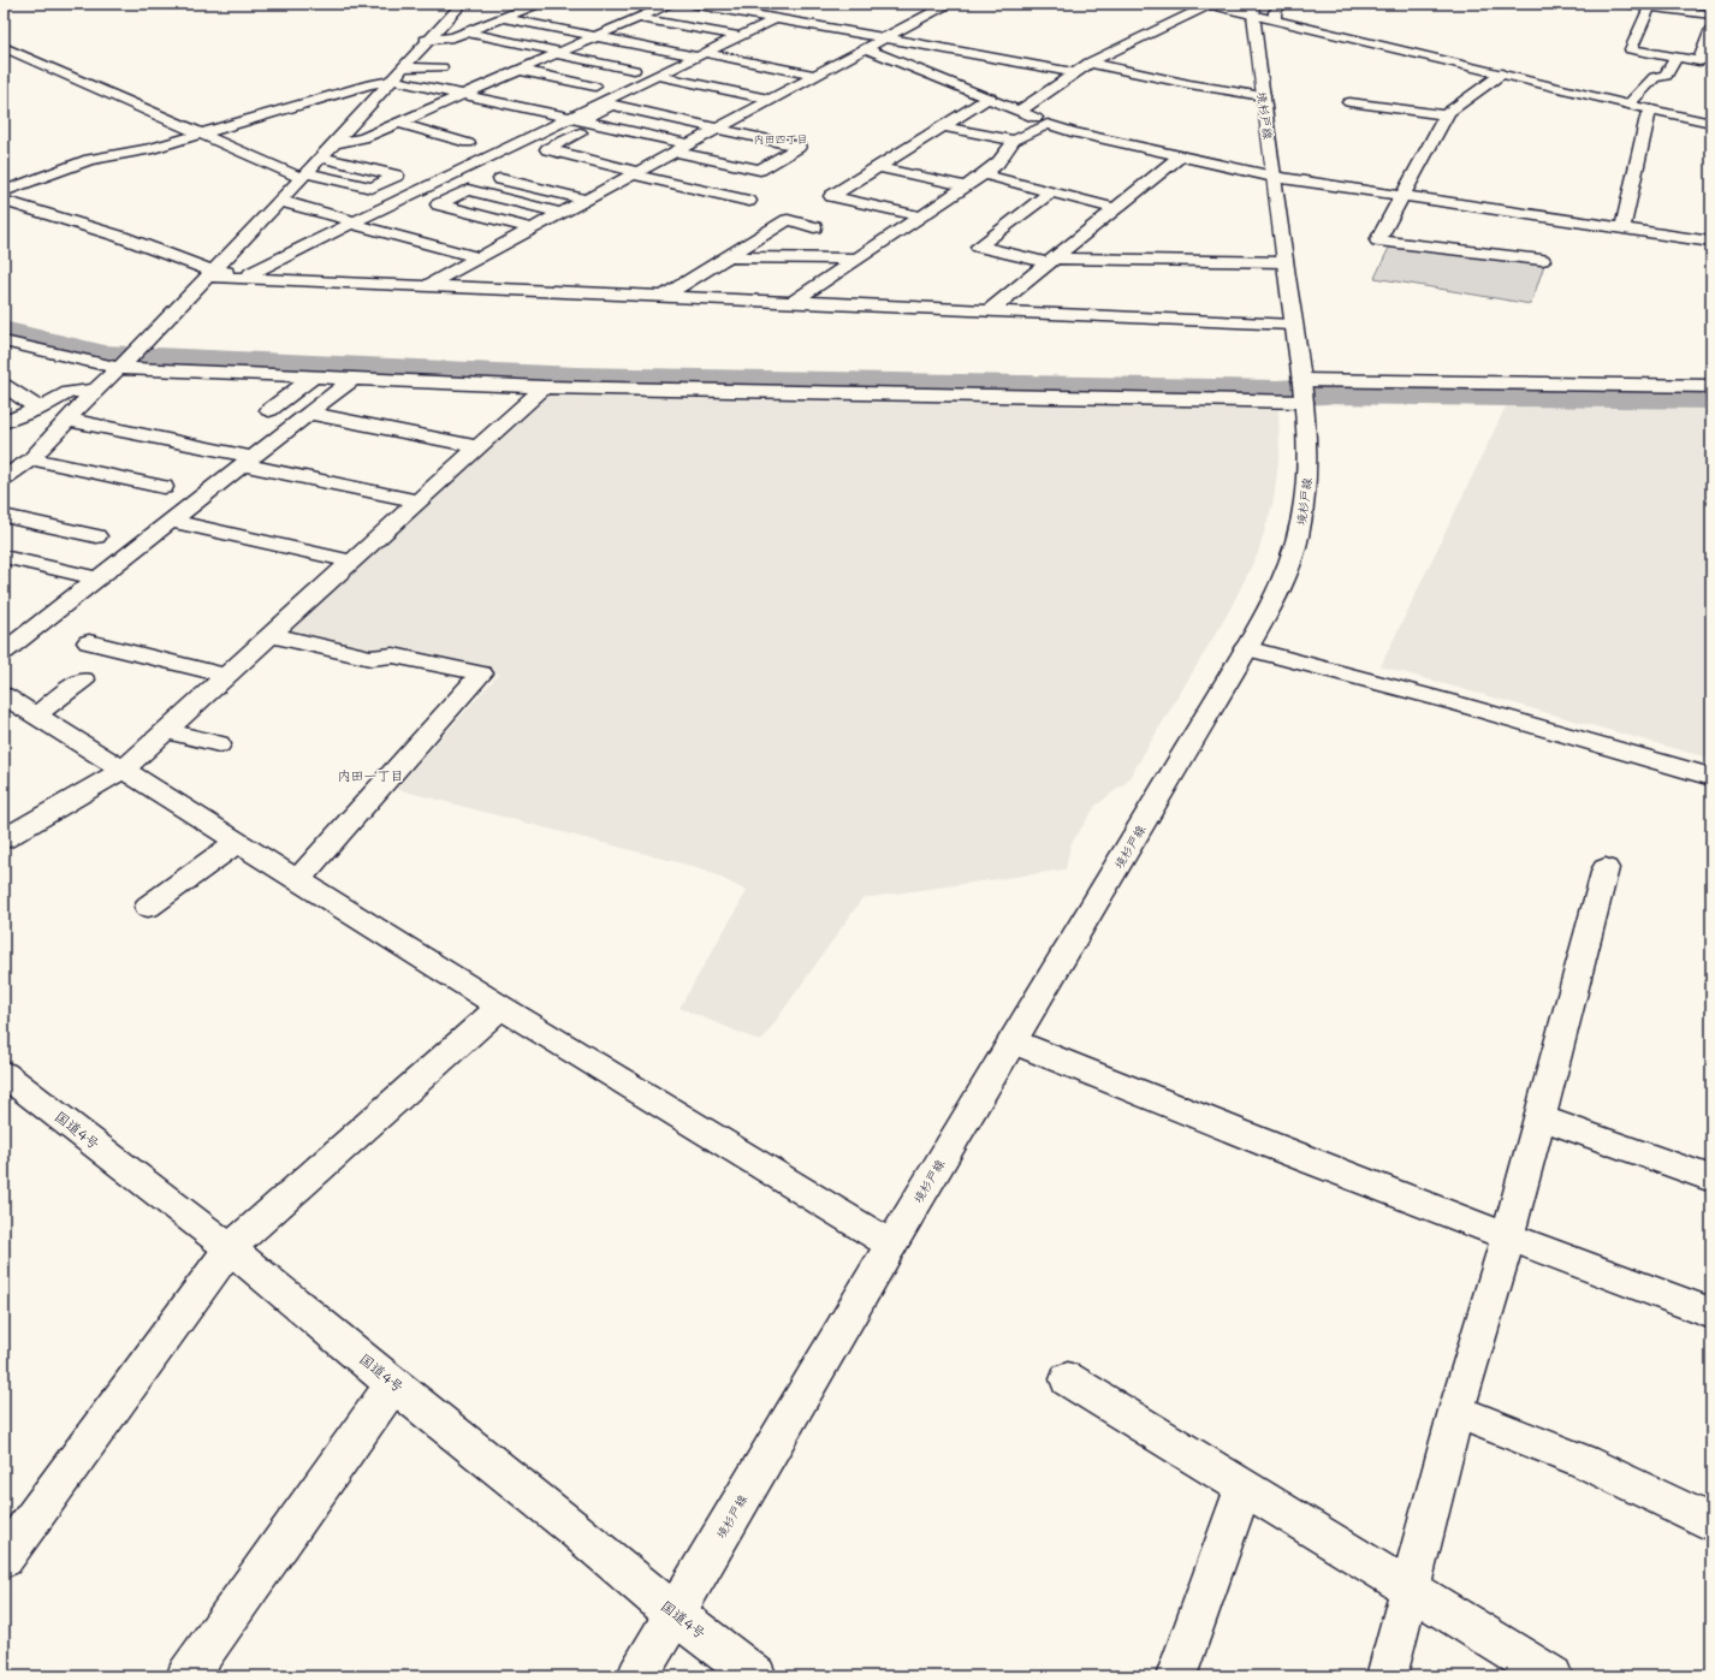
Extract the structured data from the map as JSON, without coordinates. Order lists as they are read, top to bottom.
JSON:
{
  "streets": {
    "main road": ["境杉戸線", "国道4号"]
  },
  "crossings": [
    ["境杉戸線", "国道4号"]
  ],
  "districts": ["内田四丁目", "内田一丁目"]
}
